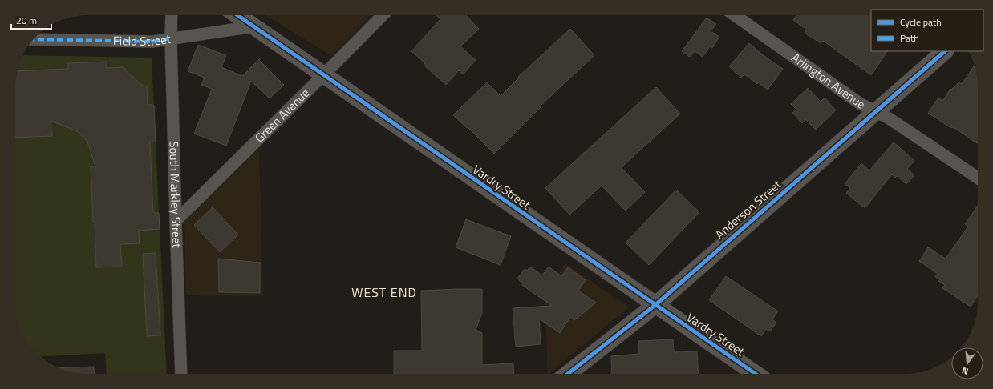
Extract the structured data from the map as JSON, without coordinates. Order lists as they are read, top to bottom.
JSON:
{
  "streets": {
    "street": [
      "Field Street",
      "Arlington Avenue",
      "Green Avenue",
      "Vardry Street",
      "South Markley Street",
      "Anderson Street"
    ]
  },
  "crossings": [
    ["Field Street", "Vardry Street"],
    ["Field Street", "South Markley Street"],
    ["Arlington Avenue", "Anderson Street"],
    ["Green Avenue", "Vardry Street"],
    ["Green Avenue", "South Markley Street"],
    ["Vardry Street", "Anderson Street"]
  ],
  "districts": ["WEST END"],
  "legend": ["Cycle path", "Path"],
  "scale_bar": "20 m",
  "north": "bottom"
}
